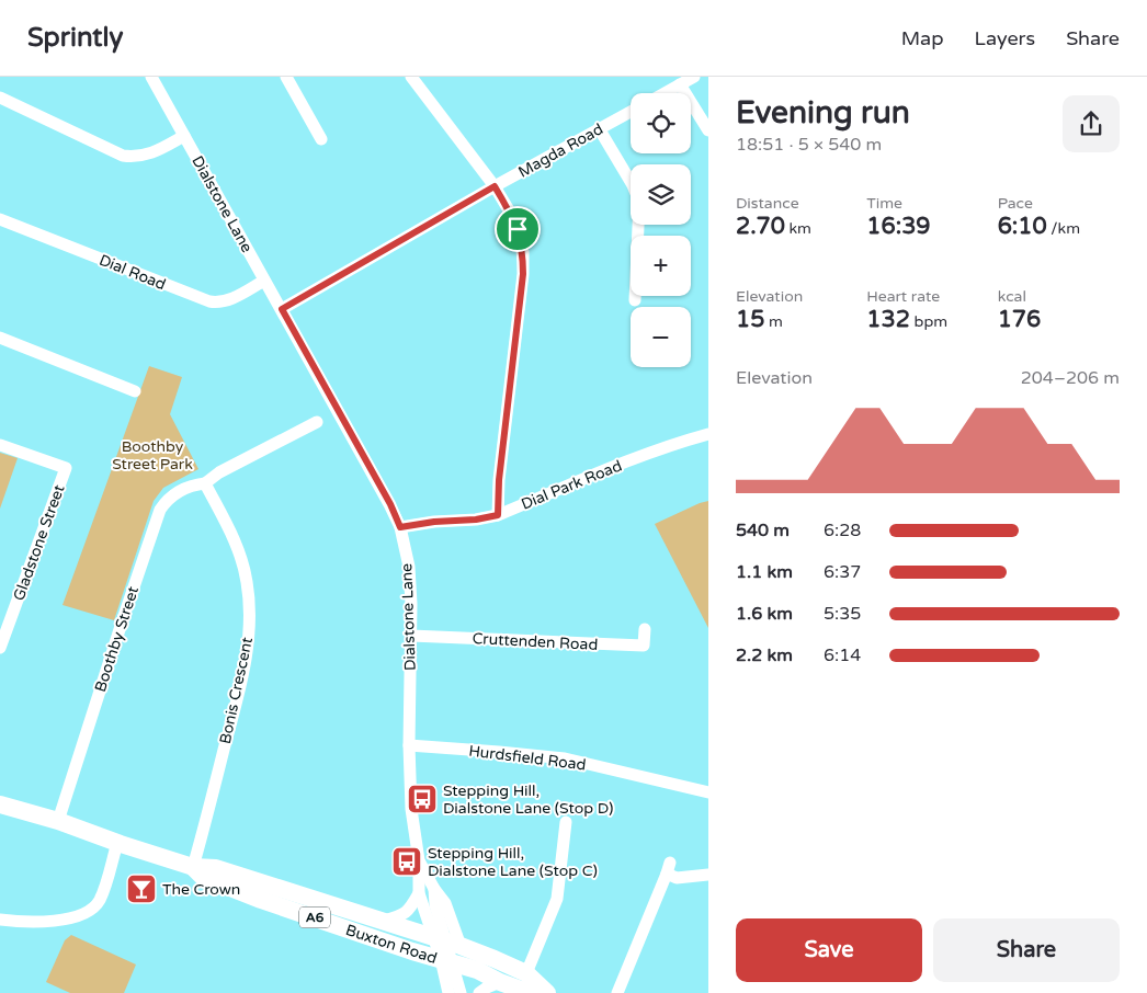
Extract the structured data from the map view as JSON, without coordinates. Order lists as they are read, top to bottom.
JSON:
{
  "streets": {
    "highway": ["A6", "Buxton Road"],
    "street": [
      "Magda Road",
      "Dialstone Lane",
      "Dial Road",
      "Dial Park Road",
      "Gladstone Street",
      "Boothby Street",
      "Cruttenden Road",
      "Bonis Crescent",
      "Hurdsfield Road"
    ]
  },
  "crossings": [
    ["Magda Road", "Dialstone Lane"],
    ["Dialstone Lane", "Dial Road"],
    ["Dialstone Lane", "Dial Park Road"],
    ["Dialstone Lane", "Cruttenden Road"],
    ["Dialstone Lane", "Hurdsfield Road"],
    ["Dialstone Lane", "Buxton Road"],
    ["Boothby Street", "Bonis Crescent"],
    ["Boothby Street", "Buxton Road"],
    ["Bonis Crescent", "Buxton Road"]
  ],
  "parks": ["Boothby Street Park"],
  "places": {
    "bus stop": ["Stepping Hill, Dialstone Lane (Stop D)", "Stepping Hill, Dialstone Lane (Stop C)"],
    "bar": ["The Crown"]
  },
  "page": {
    "header": "Sprintly",
    "nav": ["Map", "Layers", "Share"],
    "heading": ["Evening run", "18:51 · 5 × 540 m"],
    "map_buttons": ["+", "−"],
    "stats": [
      ["Distance", "2.70 km"],
      ["Time", "16:39"],
      ["Pace", "6:10 /km"],
      ["Elevation", "15 m"],
      ["Heart rate", "132 bpm"],
      ["kcal", "176"]
    ],
    "chart": ["Elevation", "204–206 m"],
    "list": [
      {
        "name": "540 m",
        "note": "6:28"
      },
      {
        "name": "1.1 km",
        "note": "6:37"
      },
      {
        "name": "1.6 km",
        "note": "5:35"
      },
      {
        "name": "2.2 km",
        "note": "6:14"
      }
    ],
    "buttons": ["Save", "Share"]
  }
}
